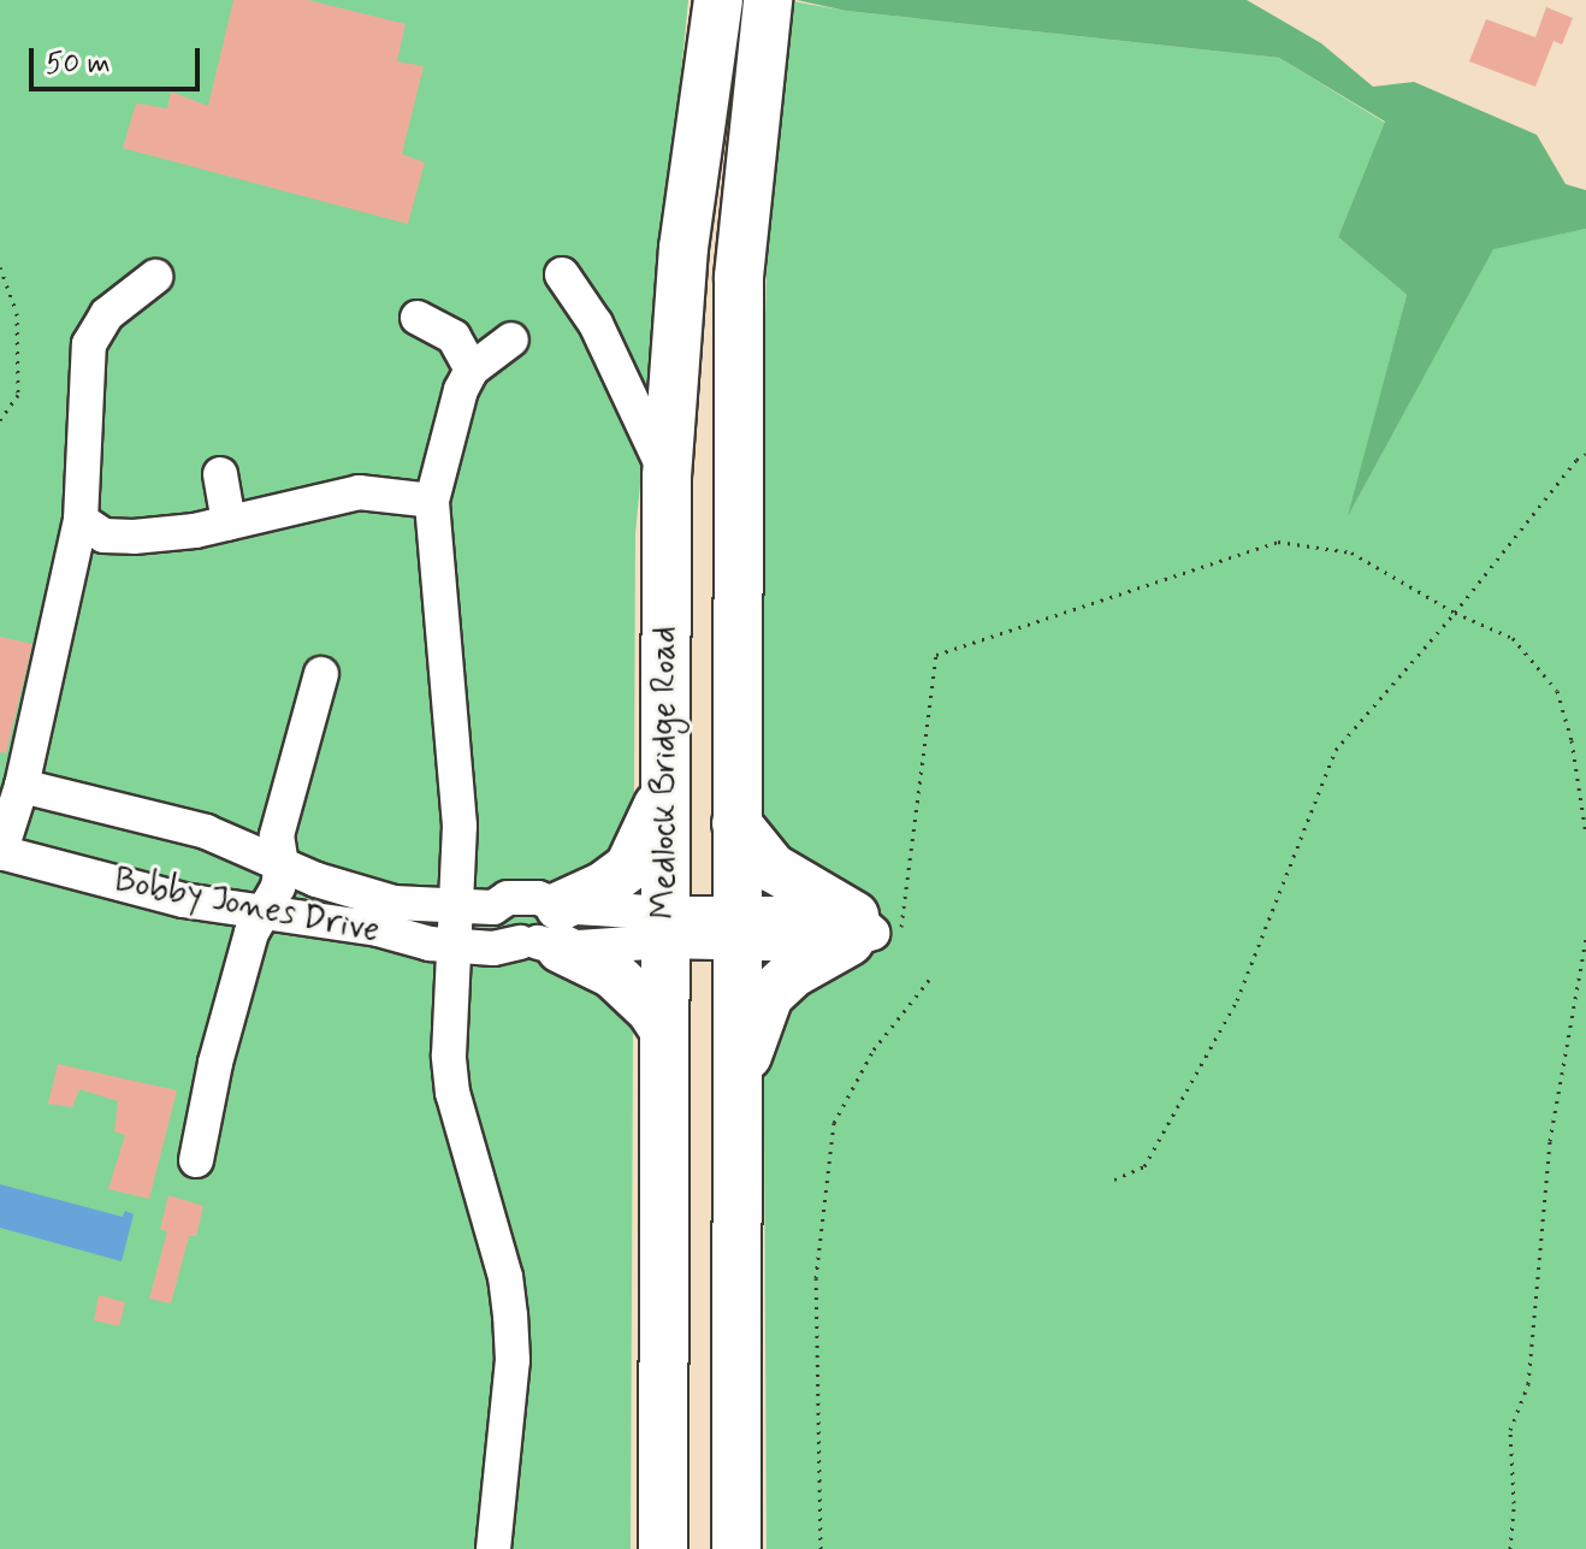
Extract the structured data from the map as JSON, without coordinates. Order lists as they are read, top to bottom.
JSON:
{
  "streets": {
    "highway": ["Medlock Bridge Road"],
    "lane": ["Bobby Jones Drive"]
  },
  "crossings": [
    ["Medlock Bridge Road", "Bobby Jones Drive"]
  ],
  "scale_bar": "50 m"
}
